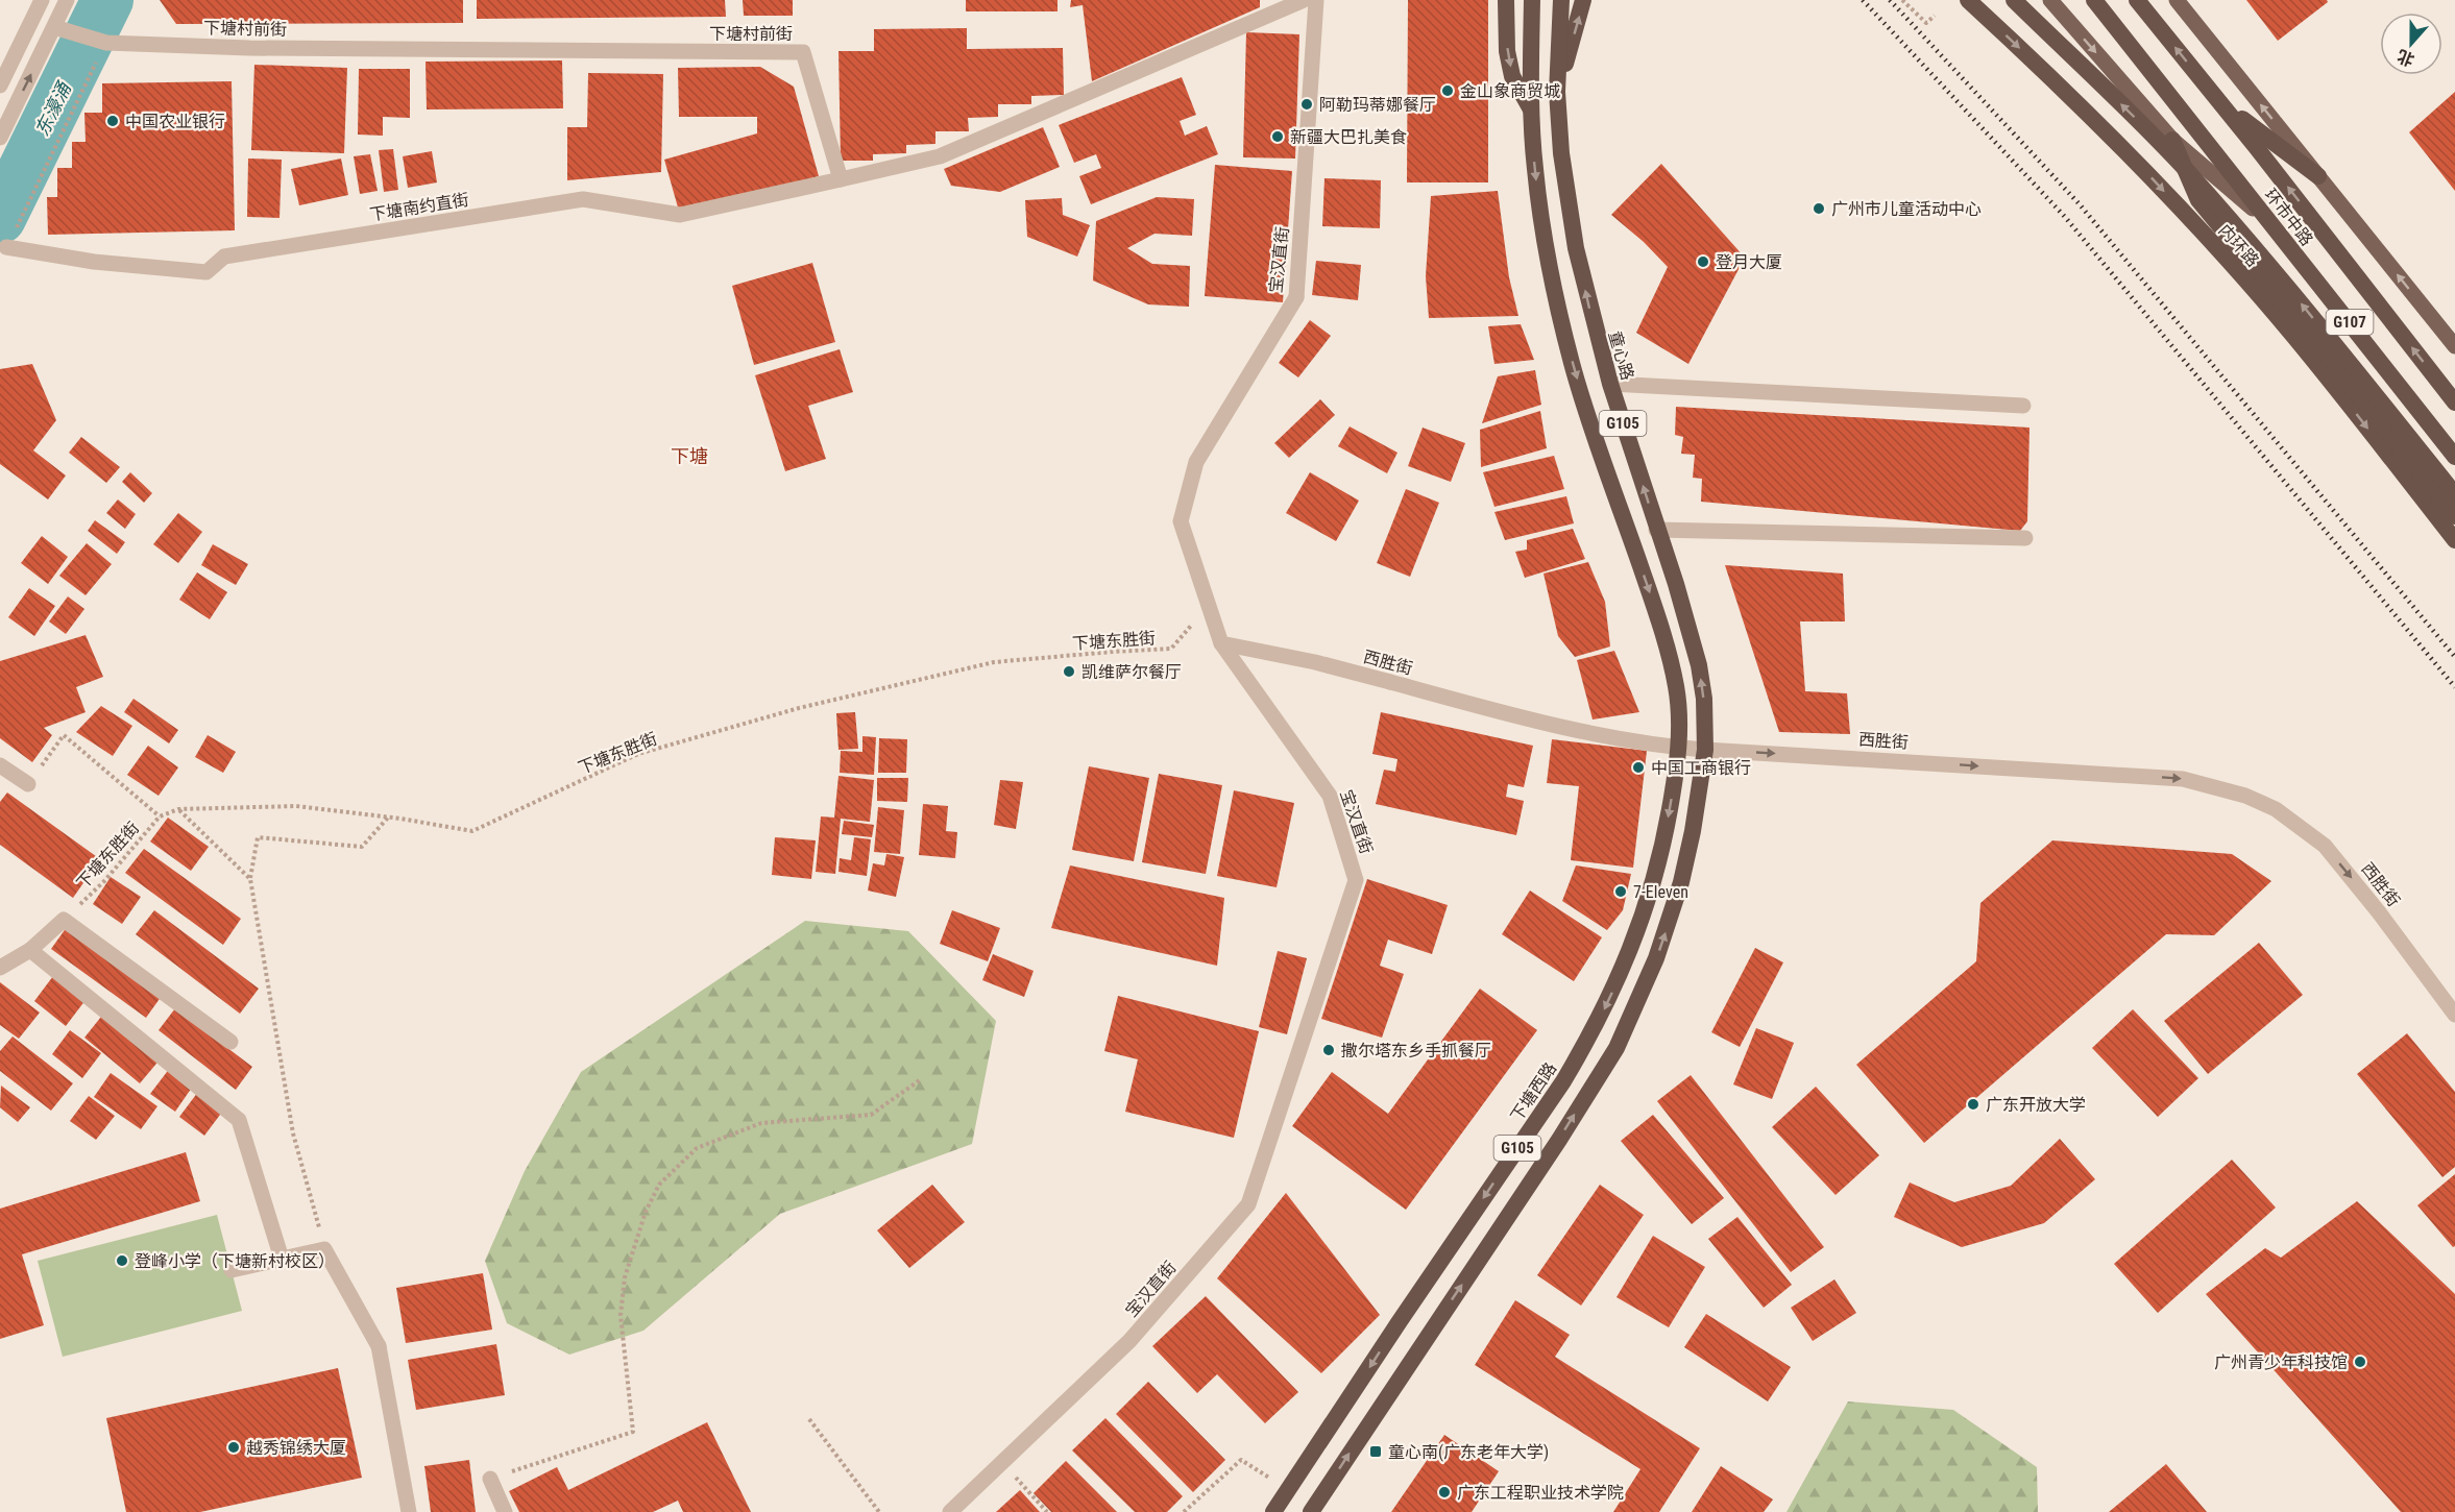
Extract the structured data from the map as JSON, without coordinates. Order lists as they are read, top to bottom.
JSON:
{
  "streets": {
    "highway": [
      "环市中路",
      "内环路",
      "G107",
      "童心路",
      "G105",
      "下塘西路"
    ],
    "street": [
      "下塘村前街",
      "下塘南约直街",
      "宝汉直街",
      "西胜街"
    ],
    "path": ["下塘东胜街"]
  },
  "crossings": [
    ["下塘村前街", "下塘南约直街"],
    ["宝汉直街", "下塘东胜街"],
    ["宝汉直街", "西胜街"],
    ["童心路", "G105"],
    ["童心路", "西胜街"],
    ["G105", "西胜街"],
    ["G105", "下塘西路"],
    ["西胜街", "下塘西路"]
  ],
  "one_way": ["西胜街"],
  "districts": ["下塘"],
  "water": ["东濠涌"],
  "places": {
    "other": [
      "金山象商贸城",
      "阿勒玛蒂娜餐厅",
      "中国农业银行",
      "新疆大巴扎美食",
      "广州市儿童活动中心",
      "登月大厦",
      "凯维萨尔餐厅",
      "中国工商银行",
      "7-Eleven",
      "撒尔塔东乡手抓餐厅",
      "广东开放大学",
      "登峰小学（下塘新村校区）",
      "广州青少年科技馆",
      "越秀锦绣大厦",
      "广东工程职业技术学院"
    ],
    "transit": ["童心南(广东老年大学)"]
  },
  "north": "bottom"
}
